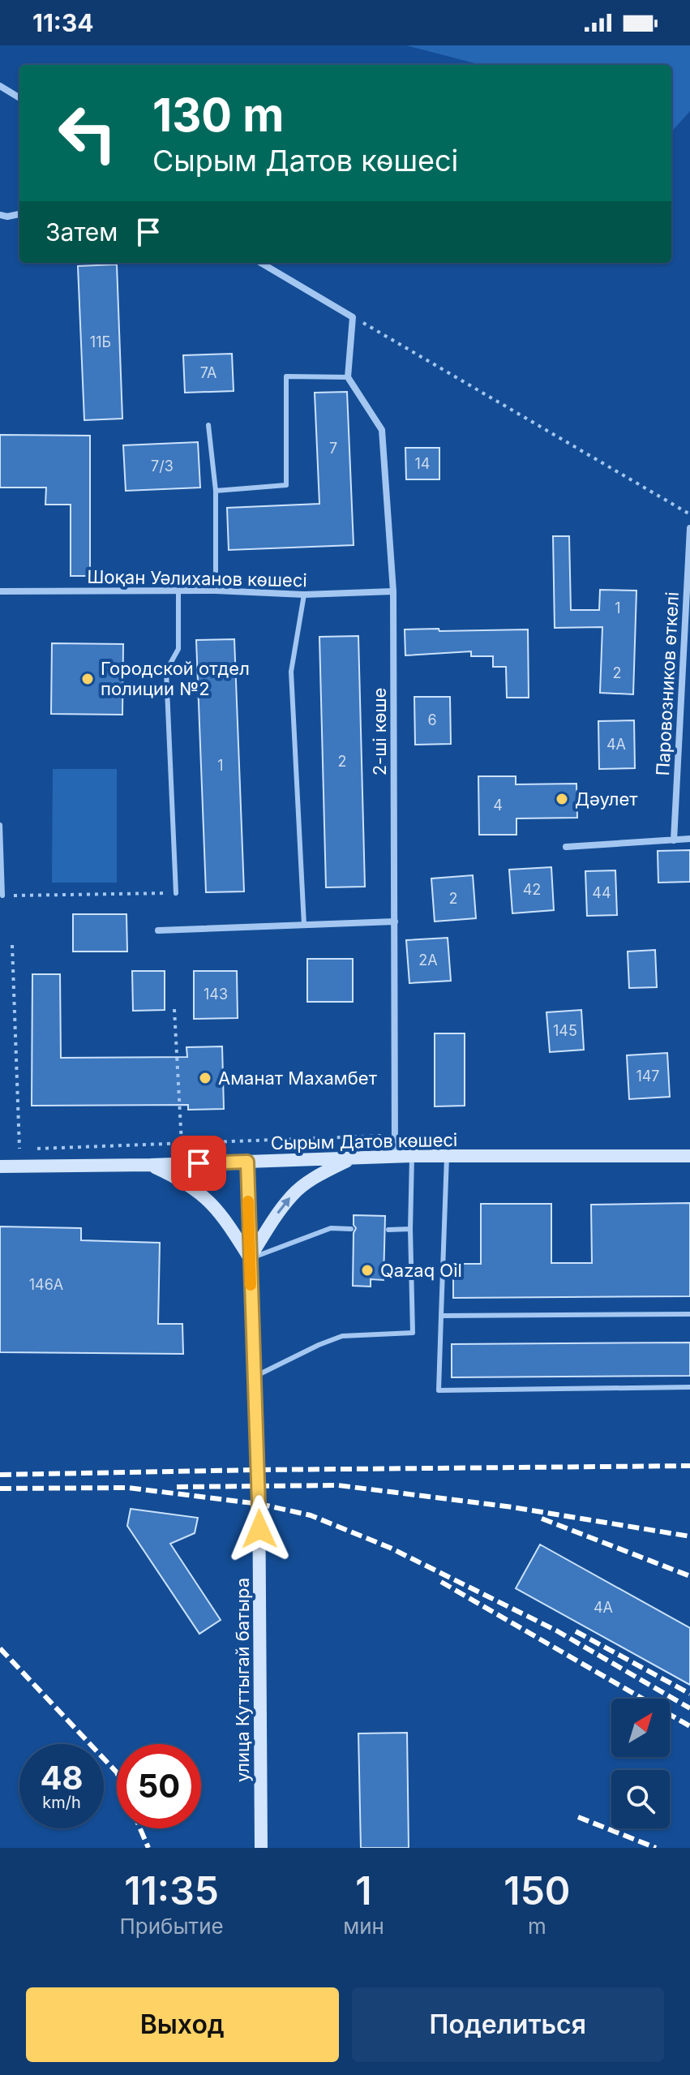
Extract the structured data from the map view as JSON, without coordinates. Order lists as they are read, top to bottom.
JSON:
{
  "streets": {
    "main road": ["Сырым Датов көшесі", "улица Куттыгай батыра"],
    "street": ["Шоқан Уәлиханов көшесі", "Паровозников өткелі", "2-ші көше"]
  },
  "crossings": [
    ["Шоқан Уәлиханов көшесі", "2-ші көше"],
    ["2-ші көше", "Сырым Датов көшесі"],
    ["Сырым Датов көшесі", "улица Куттыгай батыра"]
  ],
  "places": [
    "Городской отдел полиции №2",
    "Дәулет",
    "Аманат Махамбет",
    "Qazaq Oil"
  ],
  "house_numbers": [
    "11Б",
    "7А",
    "7",
    "14",
    "7/3",
    "1",
    "2",
    "6",
    "4А",
    "2",
    "1",
    "4",
    "42",
    "44",
    "2",
    "2А",
    "143",
    "145",
    "147",
    "146А",
    "4А"
  ],
  "north": "top right",
  "page": {
    "status": "11:34",
    "turn": ["130 m", "Сырым Датов көшесі"],
    "then": "Затем",
    "speed": "48 km/h",
    "limit": "50",
    "eta": [
      "11:35",
      "Прибытие",
      "1",
      "мин",
      "150",
      "m"
    ],
    "buttons": ["Выход", "Поделиться"]
  }
}
